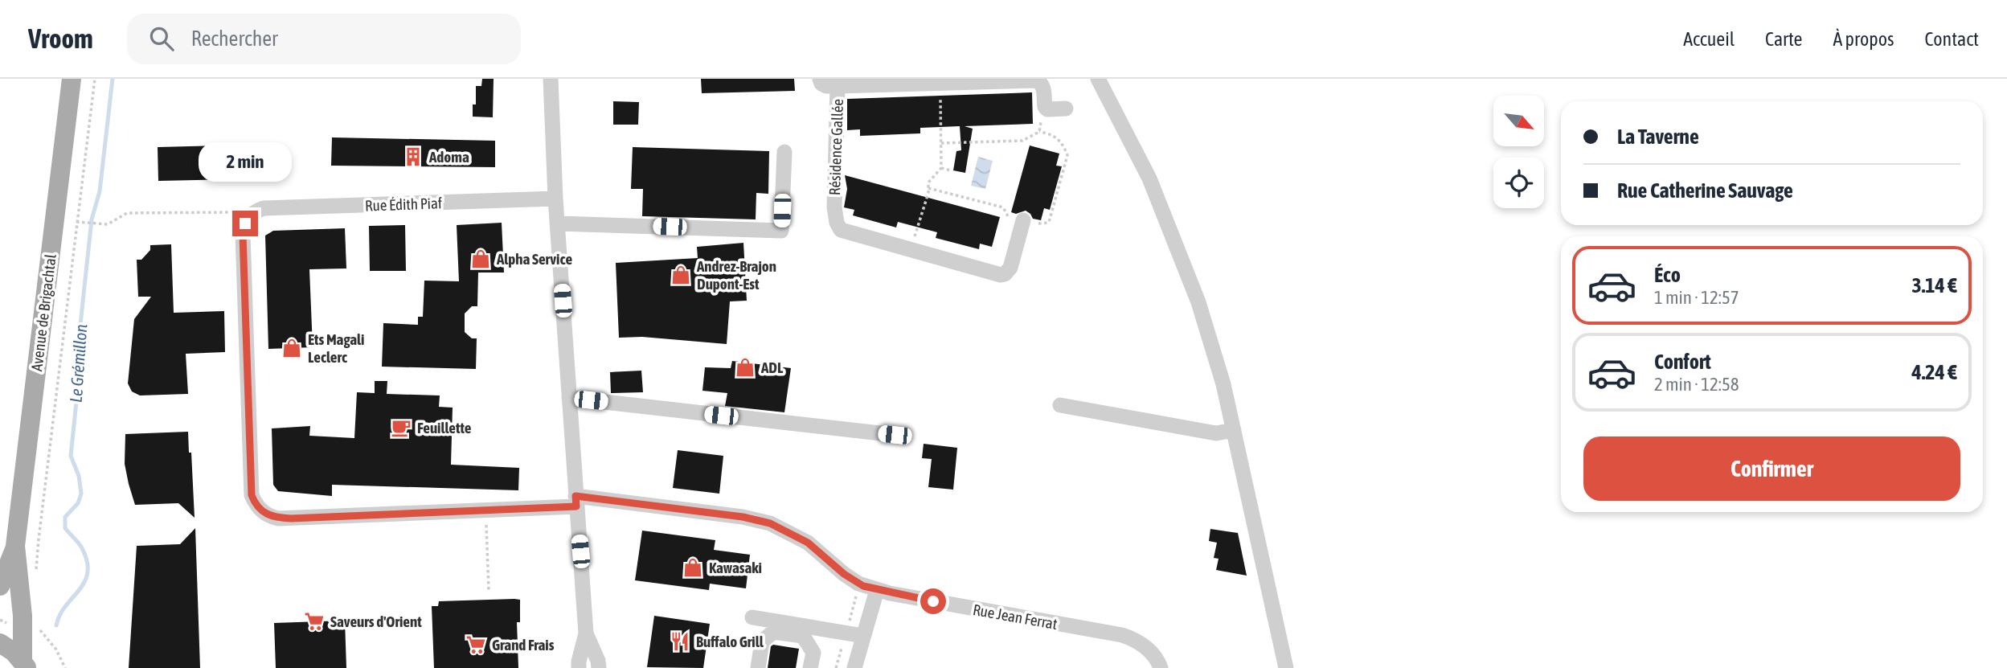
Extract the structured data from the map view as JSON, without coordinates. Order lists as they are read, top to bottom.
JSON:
{
  "streets": {
    "main road": ["Avenue de Brigachtal"],
    "street": ["Résidence Gallée", "Rue Édith Piaf", "Rue Jean Ferrat"]
  },
  "crossings": [
    ["Rue Édith Piaf", "Rue Jean Ferrat"]
  ],
  "water": ["Le Grémillon"],
  "places": {
    "building": ["Adoma"],
    "shop": [
      "Alpha Service",
      "Andrez-Brajon Dupont-Est",
      "Ets Magali Leclerc",
      "ADL",
      "Kawasaki"
    ],
    "cafe": ["Feuillette"],
    "supermarket": ["Saveurs d'Orient", "Grand Frais"],
    "restaurant": ["Buffalo Grill"]
  },
  "north": "bottom right",
  "page": {
    "header": "Vroom",
    "search": "Rechercher",
    "nav": [
      "Accueil",
      "Carte",
      "À propos",
      "Contact"
    ],
    "banner": ["La Taverne", "Rue Catherine Sauvage"],
    "bubble": "2 min",
    "list": [
      {
        "name": "Éco",
        "note": "1 min · 12:57",
        "value": "3.14 €"
      },
      {
        "name": "Confort",
        "note": "2 min · 12:58",
        "value": "4.24 €"
      }
    ],
    "buttons": "Confirmer"
  }
}
